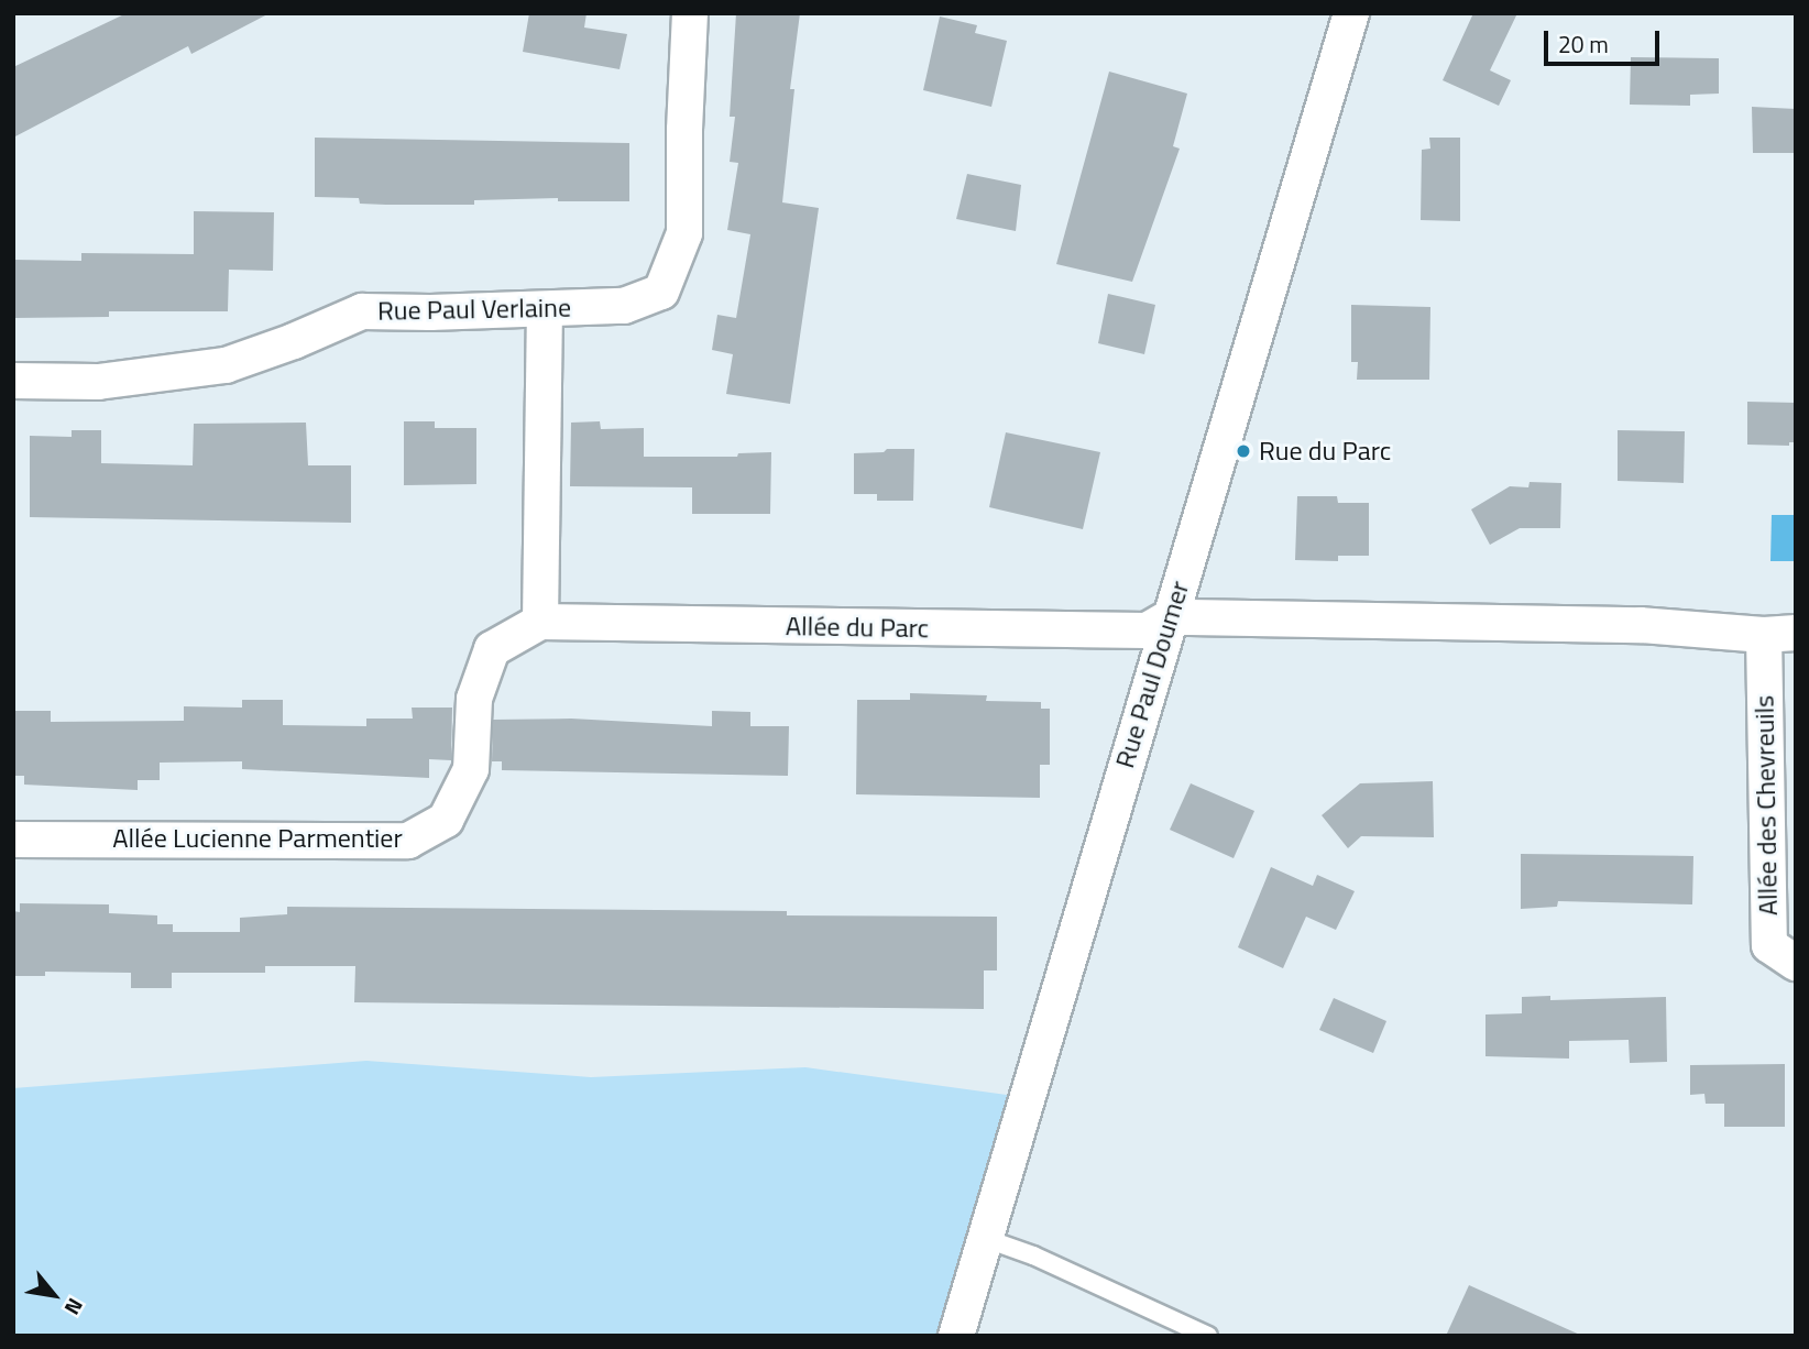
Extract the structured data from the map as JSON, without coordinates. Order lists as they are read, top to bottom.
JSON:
{
  "streets": {
    "street": [
      "Rue Paul Verlaine",
      "Allée du Parc",
      "Rue Paul Doumer",
      "Allée des Chevreuils",
      "Allée Lucienne Parmentier"
    ]
  },
  "crossings": [
    ["Allée du Parc", "Rue Paul Doumer"],
    ["Allée du Parc", "Allée Lucienne Parmentier"]
  ],
  "places": ["Rue du Parc"],
  "scale_bar": "20 m",
  "north": "bottom right"
}
